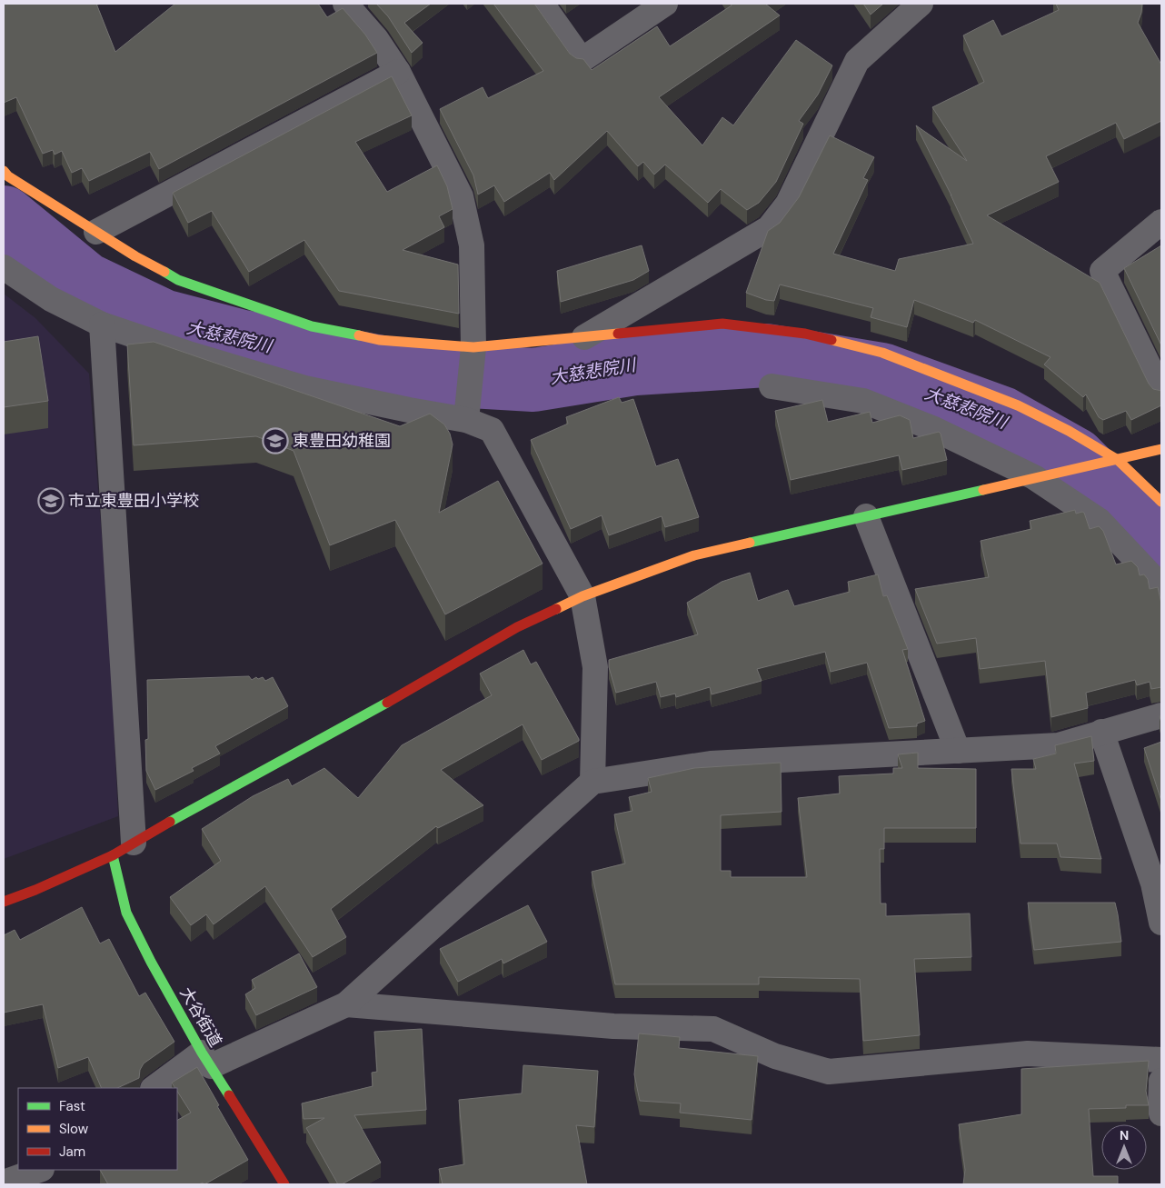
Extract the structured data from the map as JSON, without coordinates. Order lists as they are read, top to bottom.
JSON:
{
  "streets": {
    "street": ["大谷街道"]
  },
  "water": ["大慈悲院川"],
  "places": {
    "school or university": ["東豊田幼稚園", "市立東豊田小学校"]
  },
  "legend": ["Fast", "Slow", "Jam"],
  "north": "top"
}
